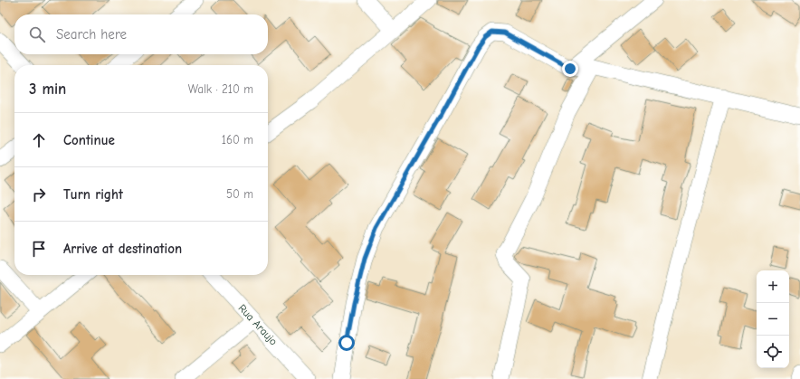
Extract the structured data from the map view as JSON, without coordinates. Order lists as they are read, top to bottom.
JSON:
{
  "streets": {
    "street": ["Rua Araujo"]
  },
  "page": {
    "search": "Search here",
    "heading": ["3 min", "Walk · 210 m"],
    "list": [
      ["Continue", "160 m"],
      ["Turn right", "50 m"],
      "Arrive at destination"
    ],
    "map_buttons": ["+", "−"]
  }
}
